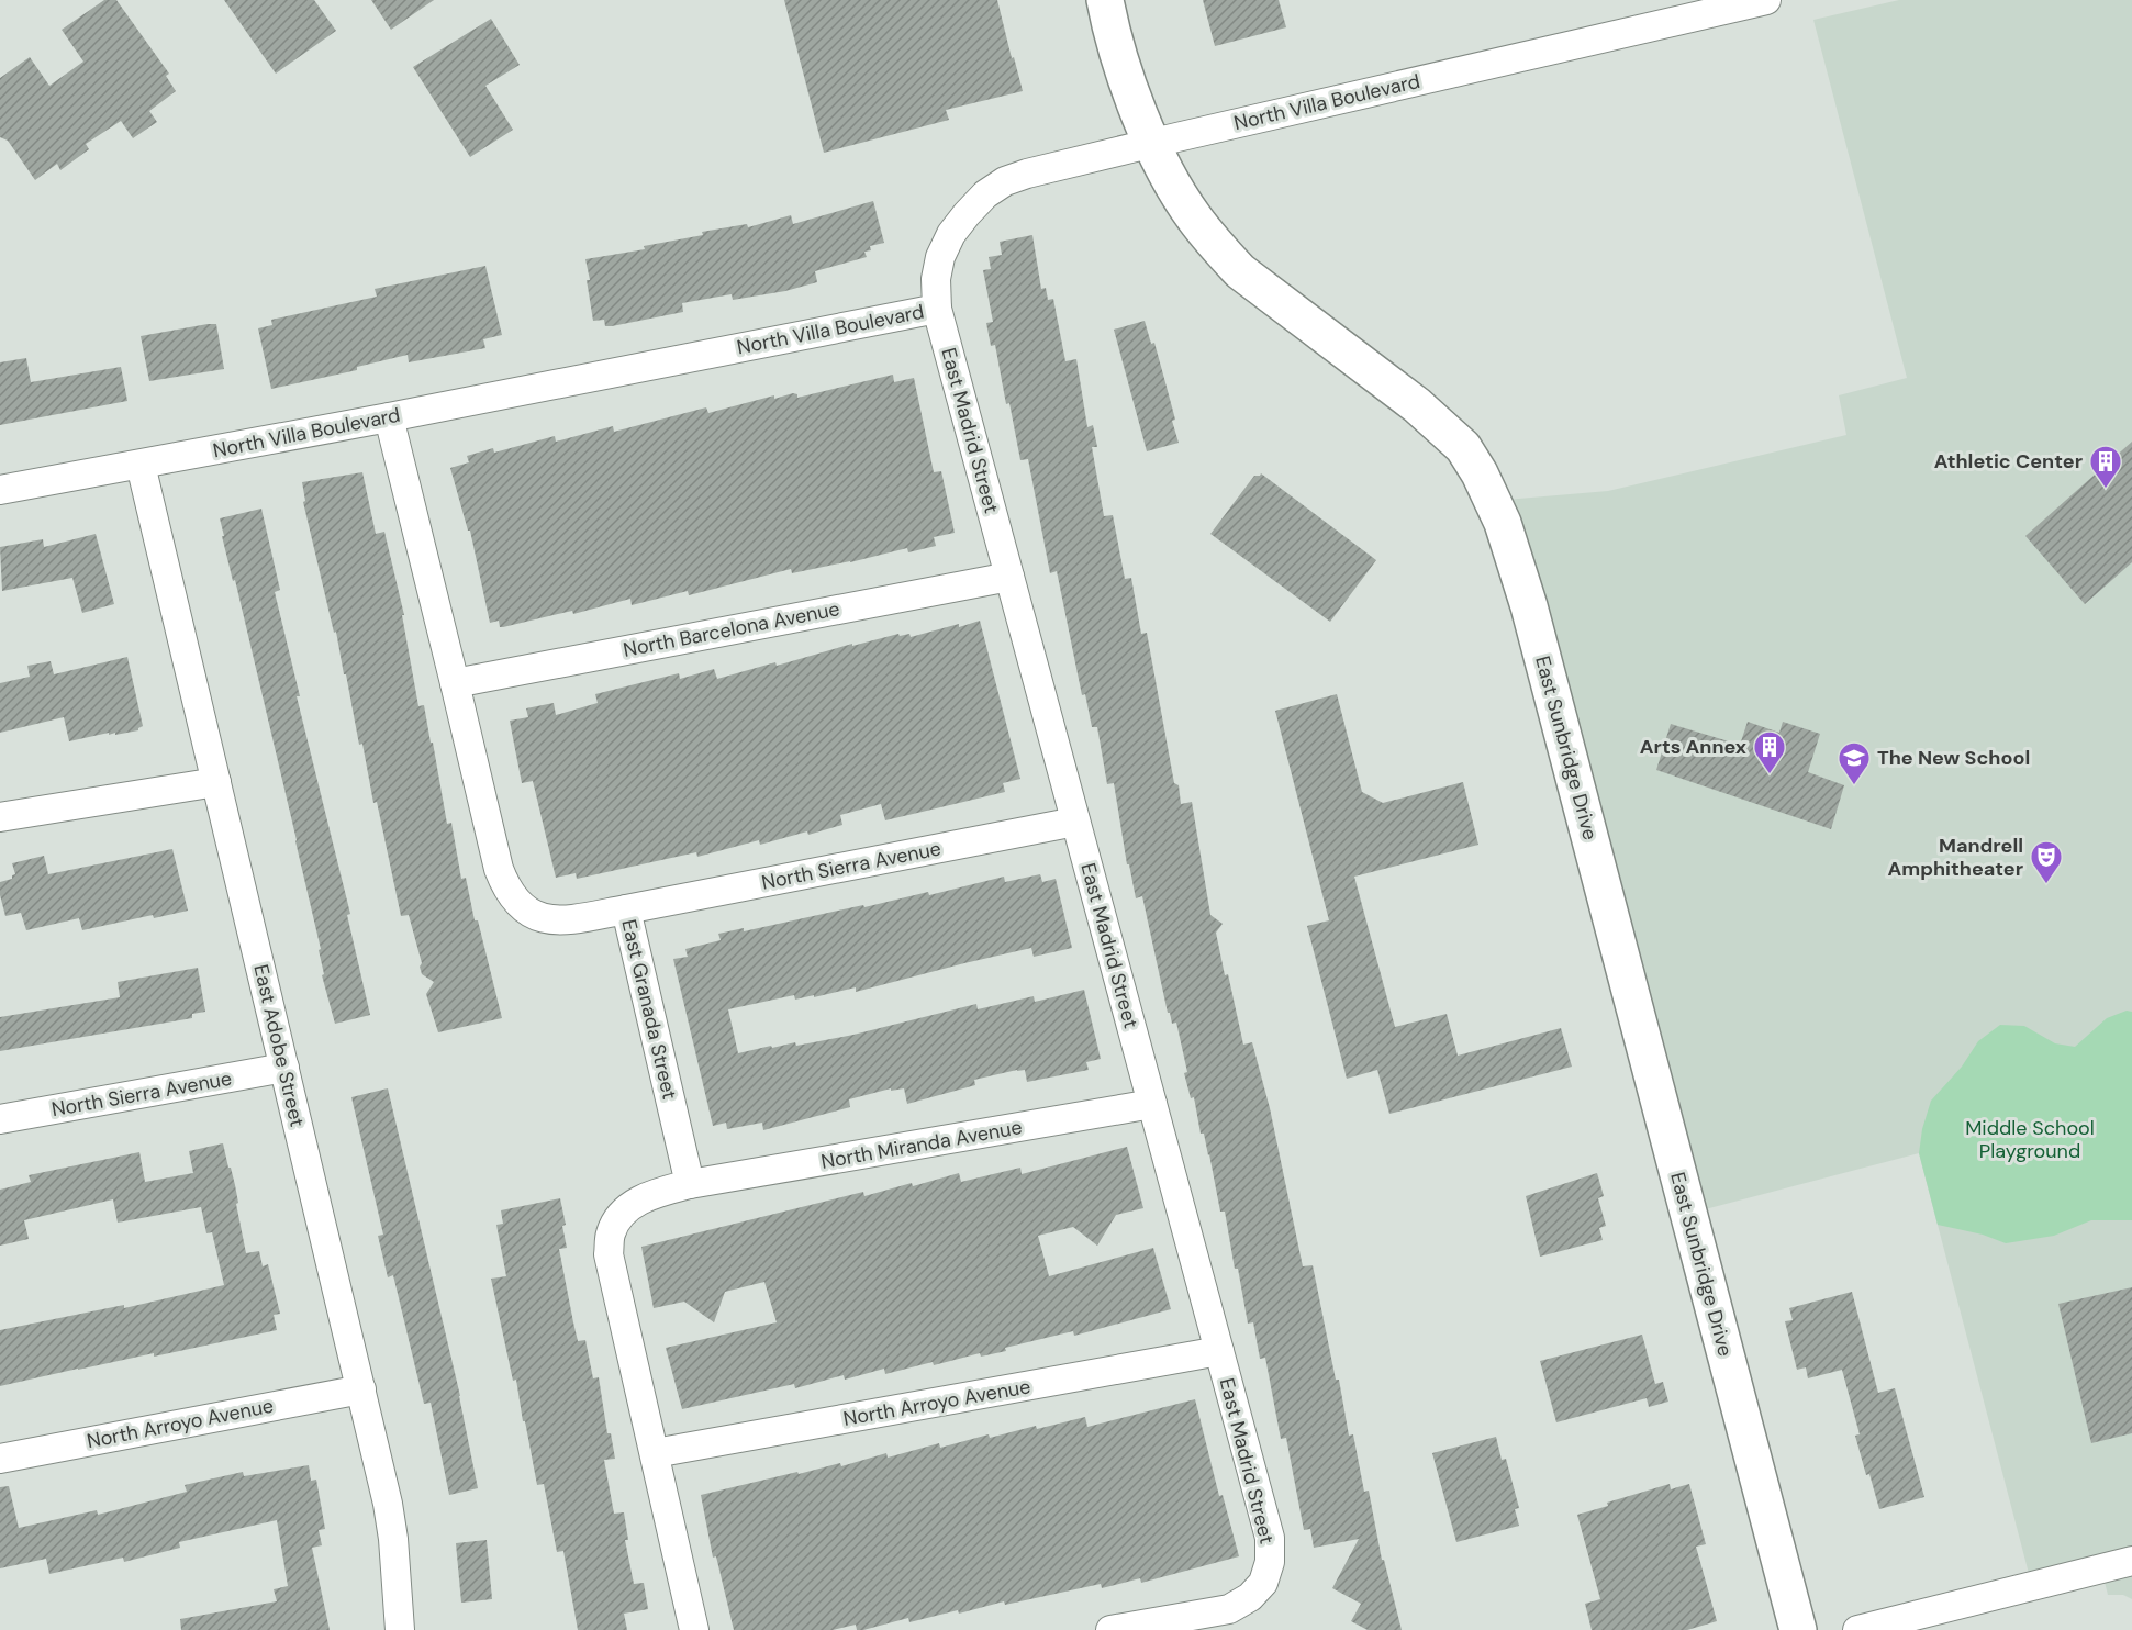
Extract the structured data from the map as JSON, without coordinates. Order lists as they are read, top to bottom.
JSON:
{
  "streets": {
    "street": [
      "North Villa Boulevard",
      "East Madrid Street",
      "North Barcelona Avenue",
      "East Sunbridge Drive",
      "North Sierra Avenue",
      "East Granada Street",
      "East Adobe Street",
      "North Miranda Avenue",
      "North Arroyo Avenue"
    ]
  },
  "crossings": [
    ["North Villa Boulevard", "East Madrid Street"],
    ["North Villa Boulevard", "East Sunbridge Drive"],
    ["North Villa Boulevard", "East Granada Street"],
    ["North Villa Boulevard", "East Adobe Street"],
    ["East Madrid Street", "North Barcelona Avenue"],
    ["East Madrid Street", "North Sierra Avenue"],
    ["East Madrid Street", "North Miranda Avenue"],
    ["East Madrid Street", "North Arroyo Avenue"],
    ["North Barcelona Avenue", "East Granada Street"],
    ["North Sierra Avenue", "East Granada Street"],
    ["North Sierra Avenue", "East Adobe Street"],
    ["East Granada Street", "North Miranda Avenue"],
    ["East Adobe Street", "North Arroyo Avenue"]
  ],
  "parks": ["Middle School Playground"],
  "places": {
    "building": ["Athletic Center", "Arts Annex"],
    "school or university": ["The New School"],
    "theatre": ["Mandrell Amphitheater"]
  }
}
